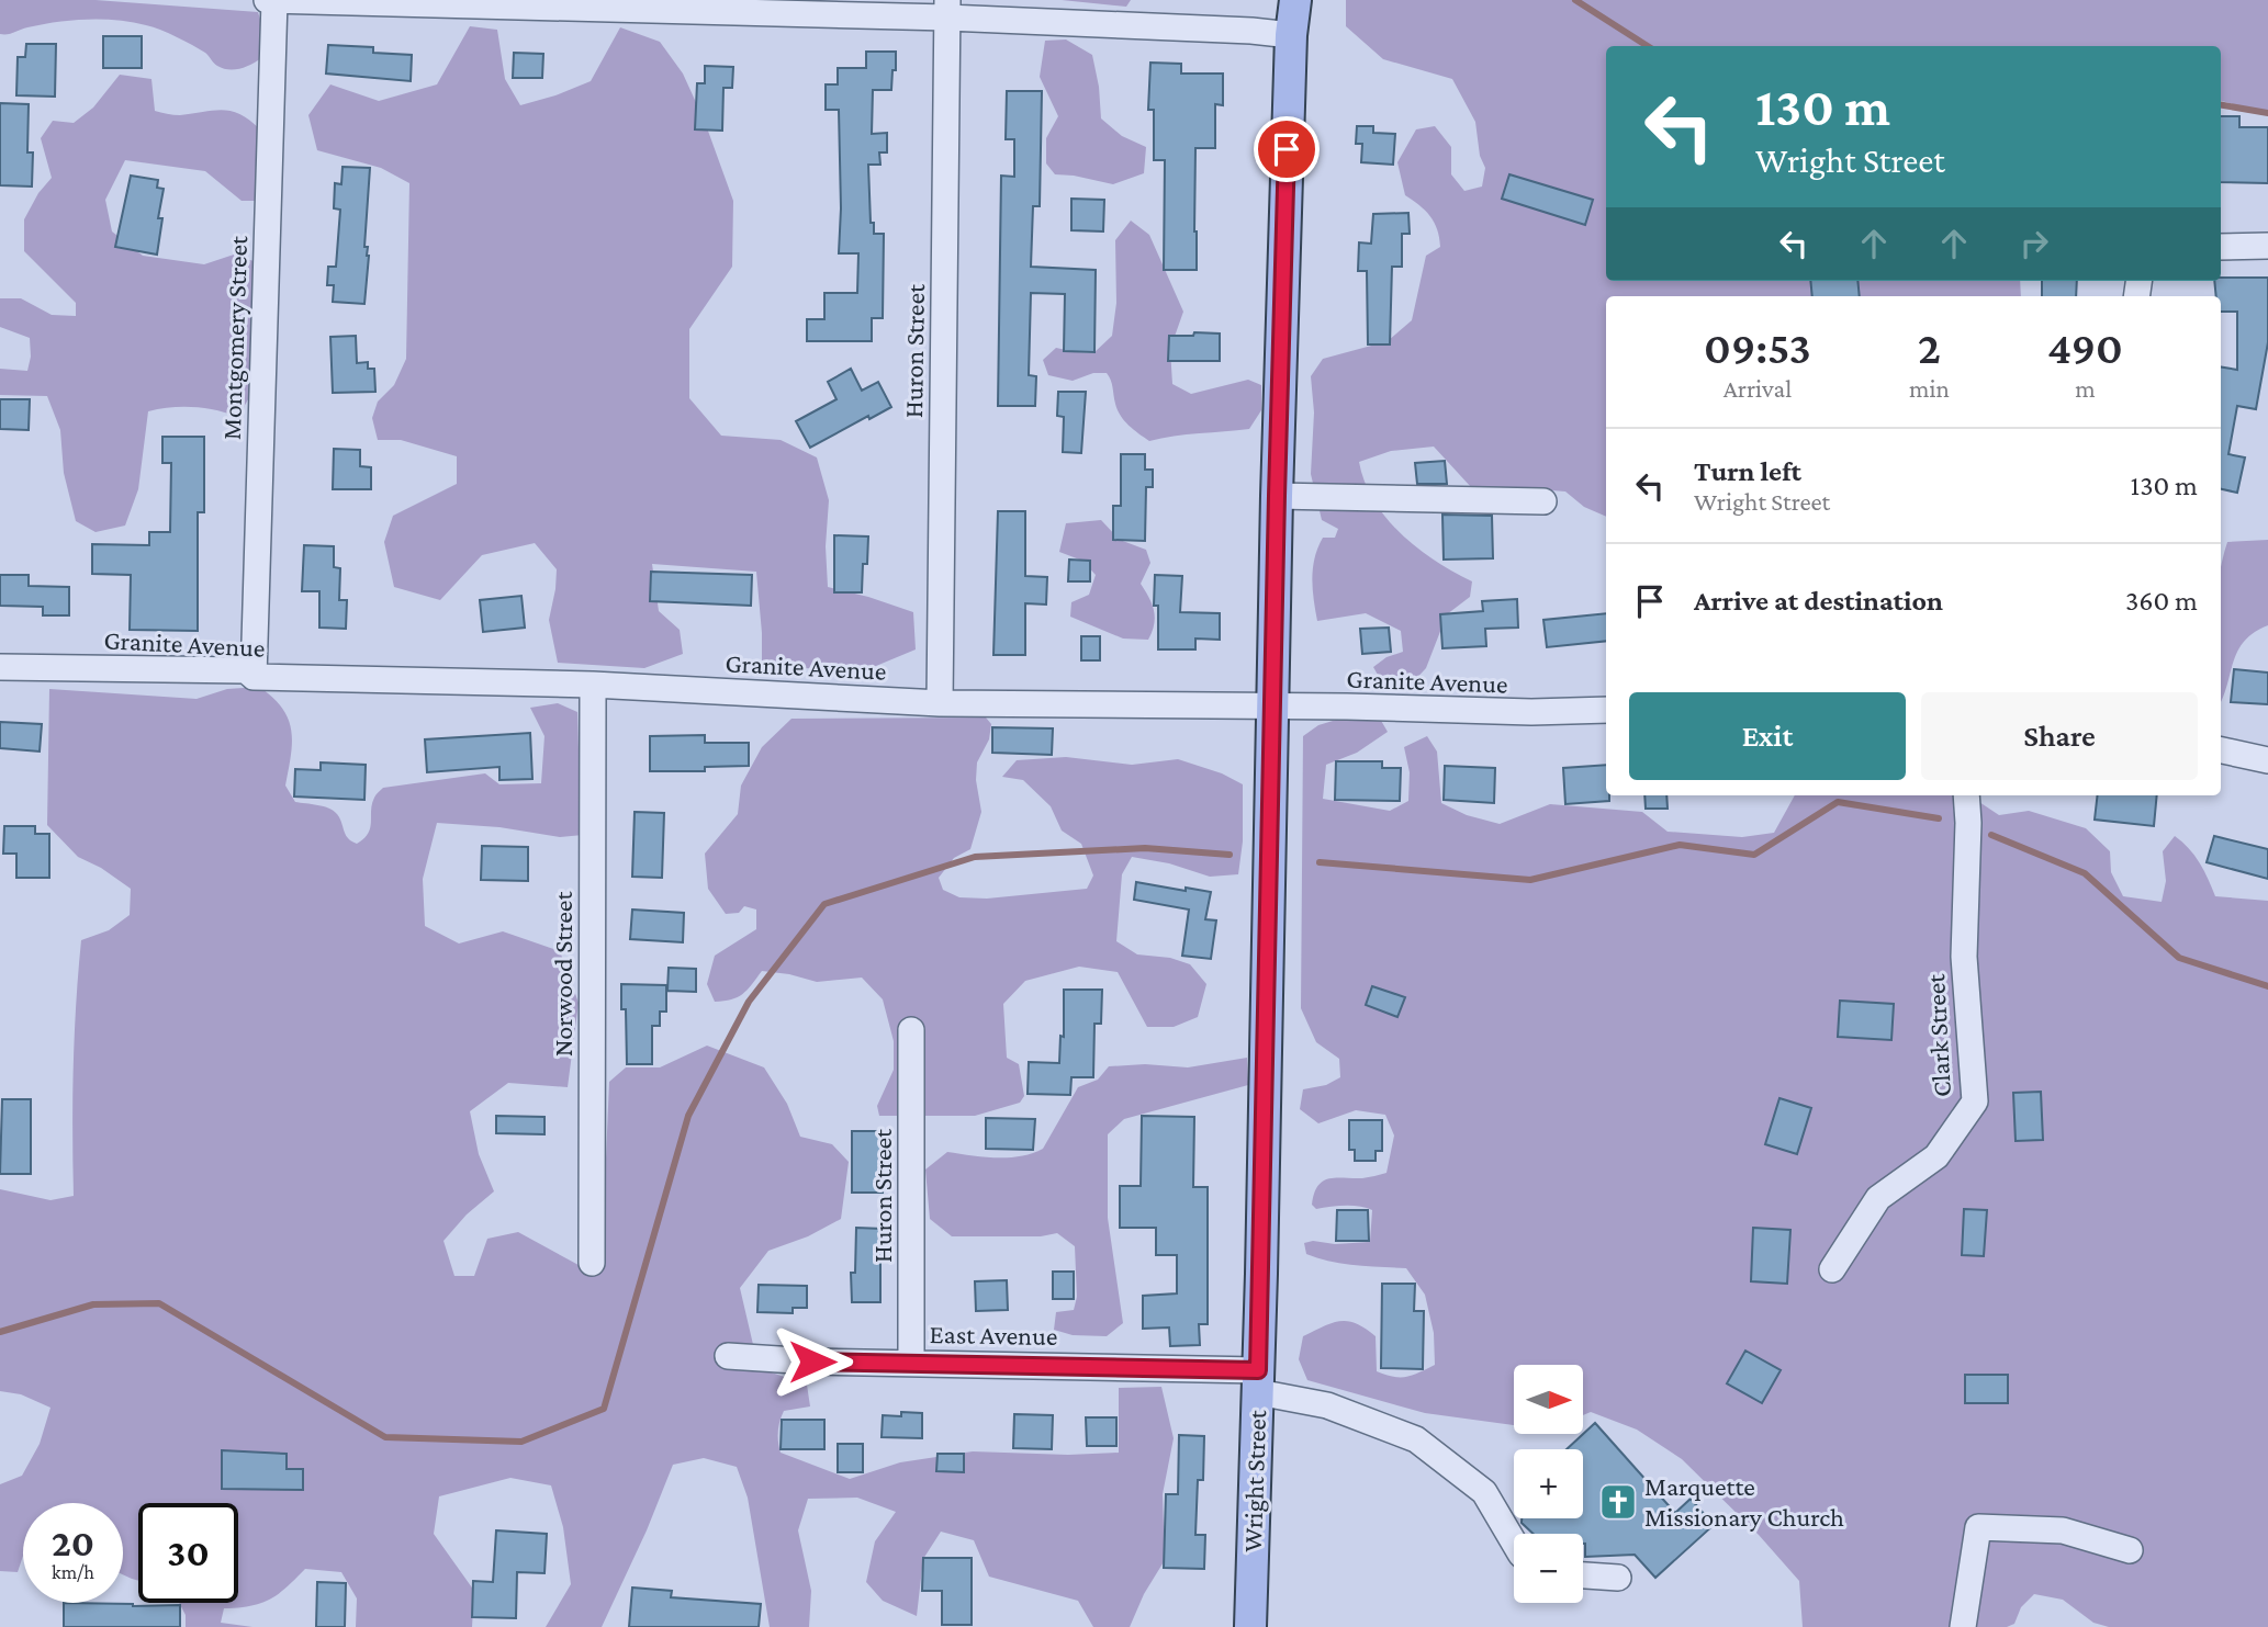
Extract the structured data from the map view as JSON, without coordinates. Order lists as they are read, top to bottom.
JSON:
{
  "streets": {
    "main road": ["Wright Street"],
    "street": [
      "Montgomery Street",
      "Huron Street",
      "Granite Avenue",
      "Norwood Street",
      "Clark Street",
      "East Avenue"
    ]
  },
  "crossings": [
    ["Montgomery Street", "Granite Avenue"],
    ["Huron Street", "Granite Avenue"],
    ["Huron Street", "East Avenue"],
    ["Granite Avenue", "Norwood Street"],
    ["Granite Avenue", "Wright Street"],
    ["East Avenue", "Wright Street"]
  ],
  "places": {
    "church": ["Marquette Missionary Church"]
  },
  "north": "right",
  "page": {
    "turn": ["130 m", "Wright Street"],
    "eta": [
      "09:53",
      "Arrival",
      "2",
      "min",
      "490",
      "m"
    ],
    "list": [
      {
        "name": "Turn left",
        "note": "Wright Street",
        "value": "130 m"
      },
      {
        "name": "Arrive at destination",
        "value": "360 m"
      }
    ],
    "buttons": ["Exit", "Share"],
    "map_buttons": ["+", "−"],
    "speed": "20 km/h",
    "limit": "30"
  }
}
